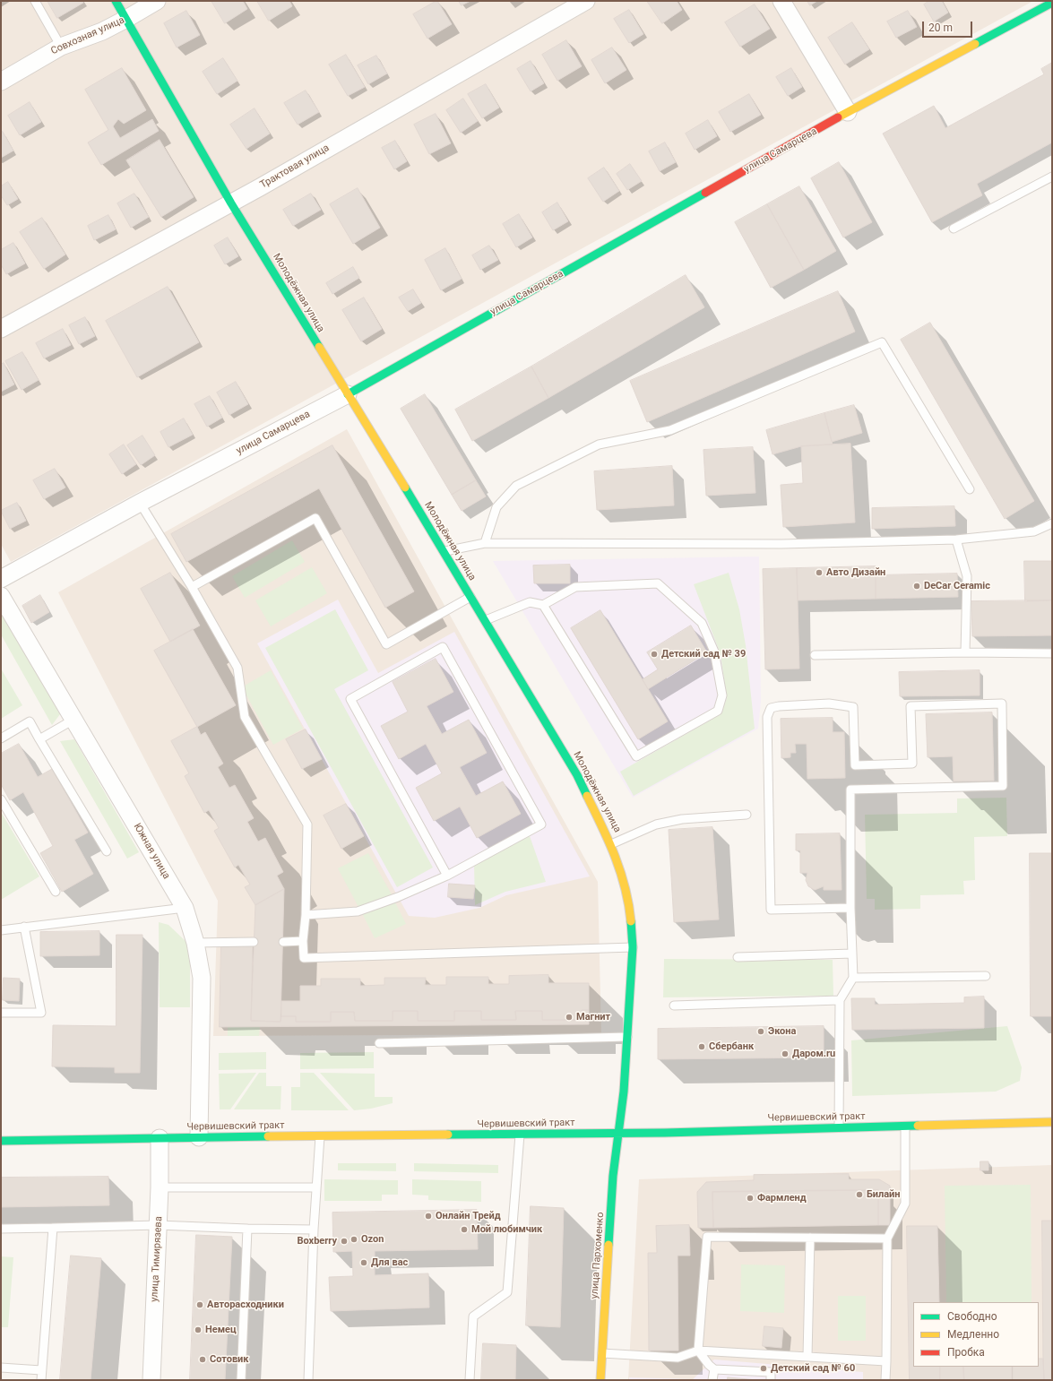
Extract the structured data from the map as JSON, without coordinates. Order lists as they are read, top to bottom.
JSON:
{
  "streets": {
    "street": [
      "Совхозная улица",
      "улица Самарцева",
      "Трактовая улица",
      "Молодёжная улица",
      "Южная улица",
      "Червишевский тракт",
      "улица Пархоменко",
      "улица Тимирязева"
    ]
  },
  "crossings": [
    ["Совхозная улица", "Молодёжная улица"],
    ["улица Самарцева", "Молодёжная улица"],
    ["Трактовая улица", "Молодёжная улица"],
    ["Молодёжная улица", "Червишевский тракт"],
    ["Молодёжная улица", "улица Пархоменко"],
    ["Южная улица", "Червишевский тракт"],
    ["Червишевский тракт", "улица Пархоменко"],
    ["Червишевский тракт", "улица Тимирязева"]
  ],
  "places": [
    "Авто Дизайн",
    "DeCar Ceramic",
    "Детский сад № 39",
    "Магнит",
    "Экона",
    "Сбербанк",
    "Даром.ru",
    "Билайн",
    "Фармленд",
    "Онлайн Трейд",
    "Мой любимчик",
    "Ozon",
    "Boxberry",
    "Для вас",
    "Авторасходники",
    "Немец",
    "Сотовик",
    "Детский сад № 60"
  ],
  "legend": ["Свободно", "Медленно", "Пробка"],
  "scale_bar": "20 m"
}
